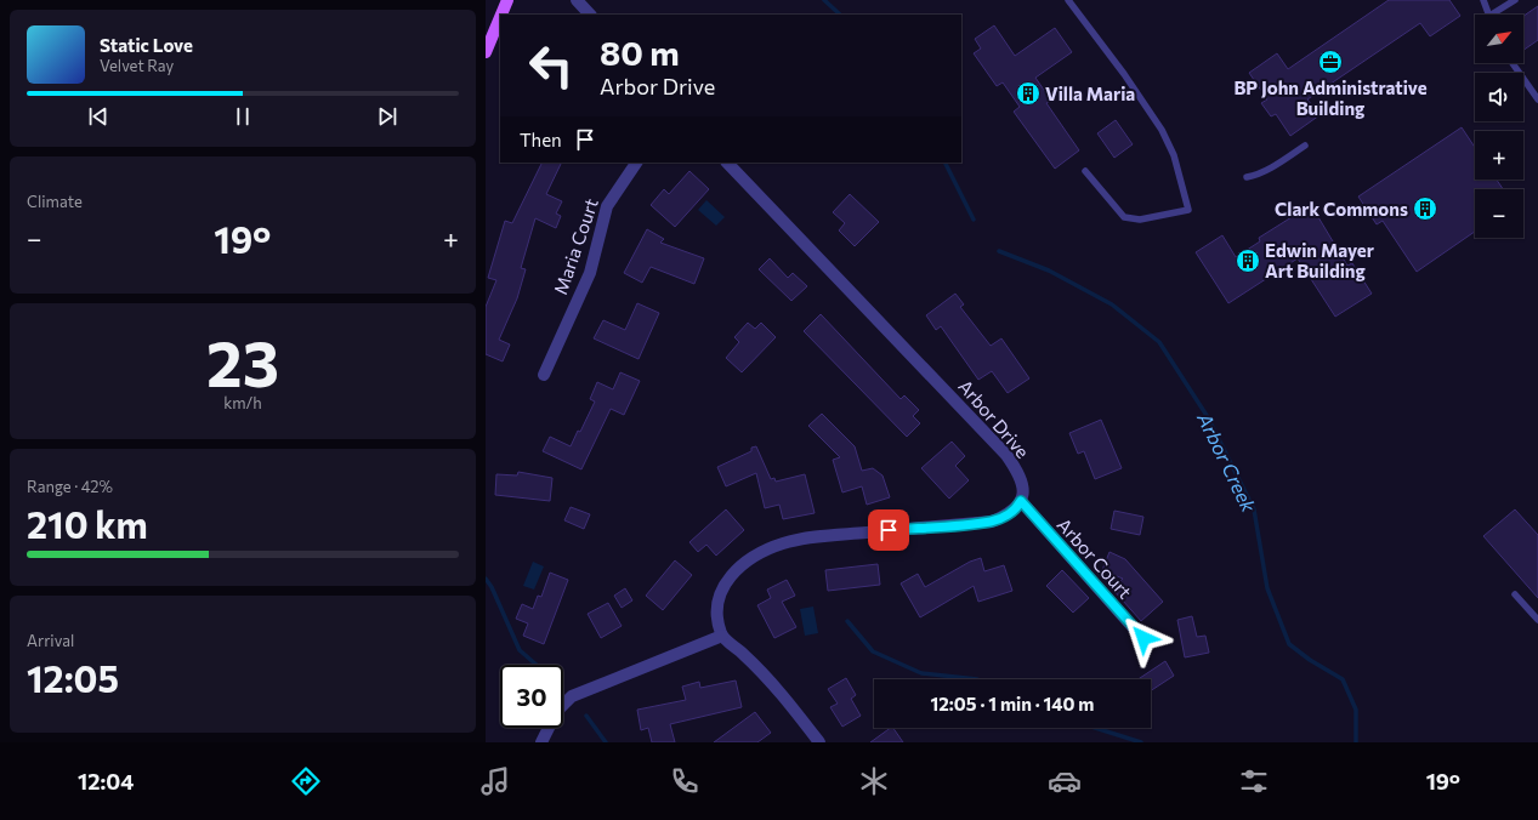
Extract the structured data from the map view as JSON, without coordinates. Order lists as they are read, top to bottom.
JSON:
{
  "streets": {
    "street": ["Maria Court", "Arbor Drive", "Arbor Court"]
  },
  "crossings": [
    ["Arbor Drive", "Arbor Court"]
  ],
  "water": ["Arbor Creek"],
  "places": {
    "office": ["BP John Administrative Building"],
    "building": ["Villa Maria", "Clark Commons", "Edwin Mayer Art Building"]
  },
  "north": "top right",
  "page": {
    "map_buttons": ["+", "−"],
    "turn": ["80 m", "Arbor Drive"],
    "song": ["Static Love", "Velvet Ray"],
    "then": "Then",
    "tile": [
      "Climate",
      ["23", "km/h"],
      ["Range · 42%", "210 km"],
      ["Arrival", "12:05"]
    ],
    "heat": ["−", "19°", "+"],
    "limit": "30",
    "trip": "12:05 · 1 min · 140 m",
    "tabs": ["12:04", "19°"]
  }
}
